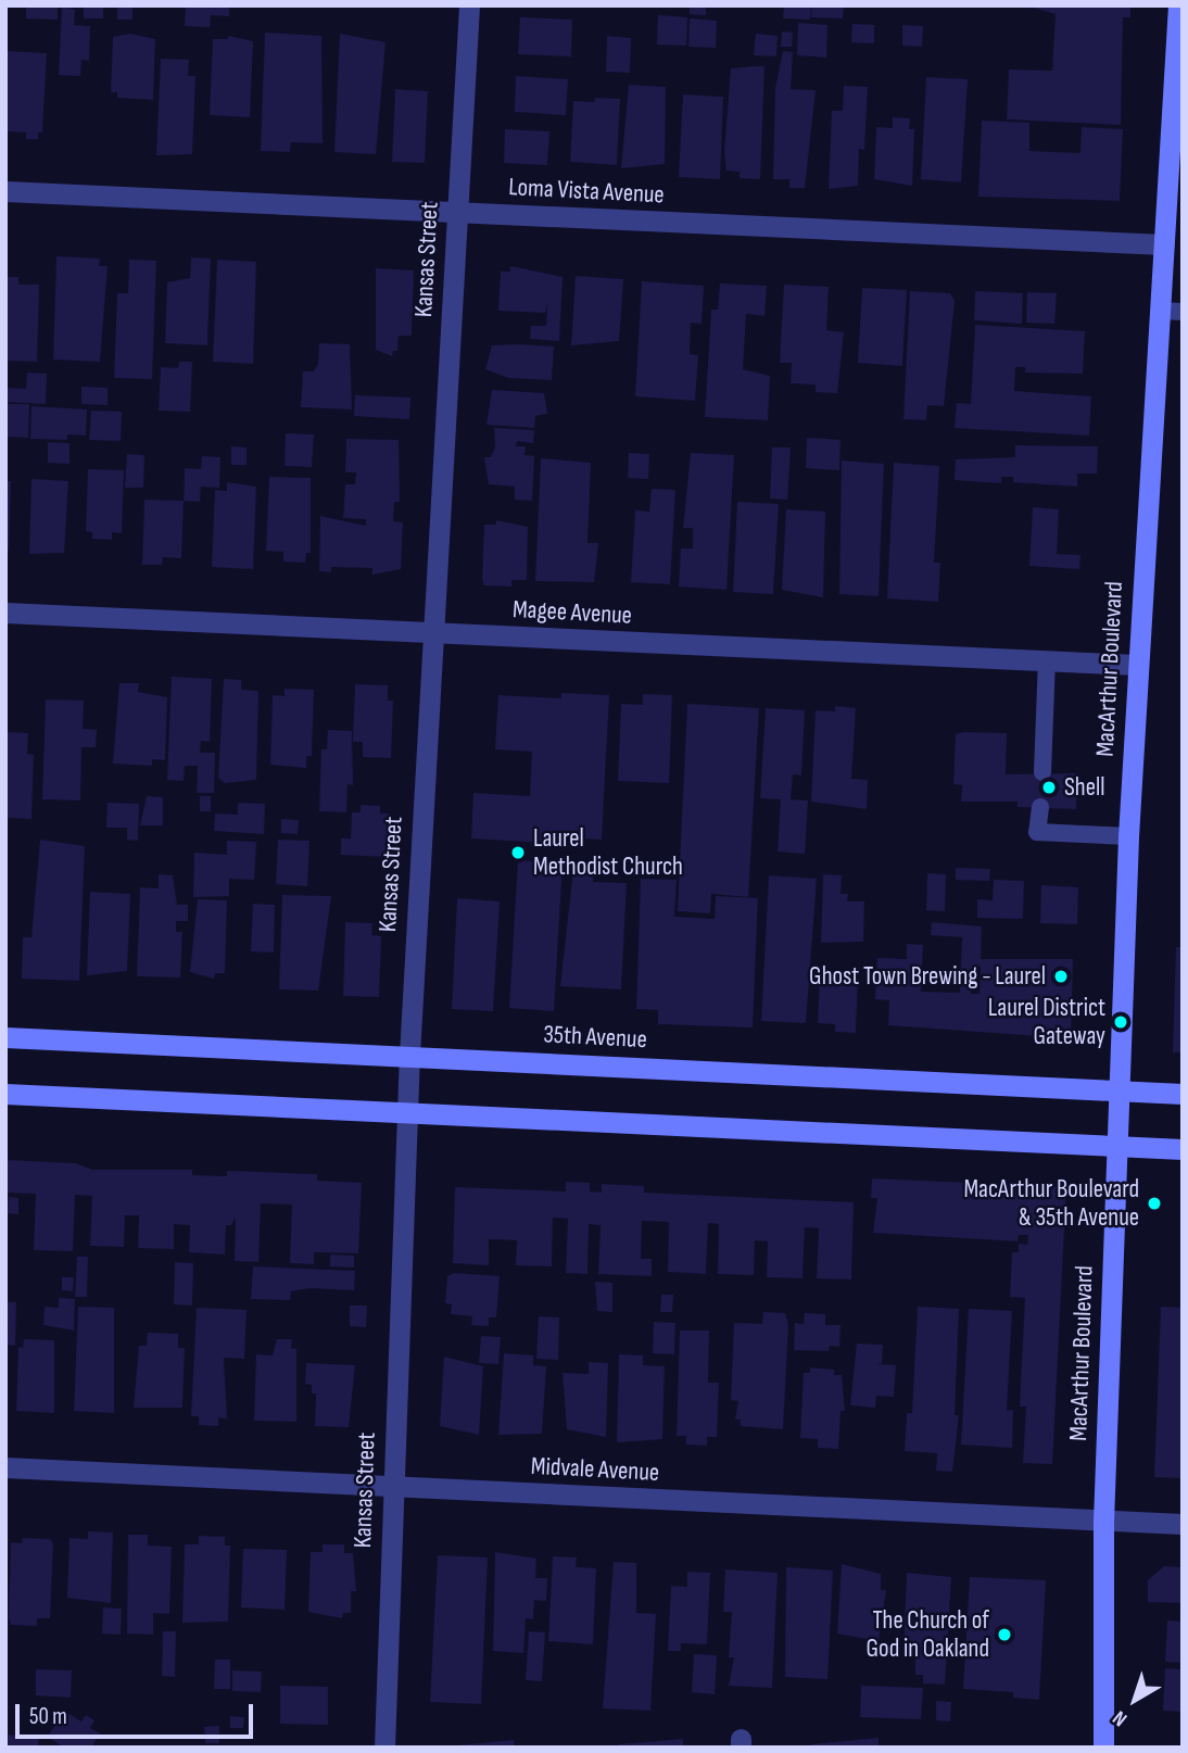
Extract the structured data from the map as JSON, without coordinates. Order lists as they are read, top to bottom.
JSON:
{
  "streets": {
    "main road": ["MacArthur Boulevard", "35th Avenue"],
    "street": [
      "Loma Vista Avenue",
      "Kansas Street",
      "Magee Avenue",
      "Midvale Avenue"
    ]
  },
  "crossings": [
    ["Loma Vista Avenue", "Kansas Street"],
    ["Loma Vista Avenue", "MacArthur Boulevard"],
    ["Kansas Street", "Magee Avenue"],
    ["Kansas Street", "35th Avenue"],
    ["Kansas Street", "Midvale Avenue"],
    ["Magee Avenue", "MacArthur Boulevard"],
    ["MacArthur Boulevard", "35th Avenue"],
    ["MacArthur Boulevard", "Midvale Avenue"]
  ],
  "places": [
    "Shell",
    "Laurel Methodist Church",
    "Ghost Town Brewing - Laurel",
    "Laurel District Gateway",
    "MacArthur Boulevard & 35th Avenue",
    "The Church of God in Oakland"
  ],
  "scale_bar": "50 m",
  "north": "bottom left"
}
